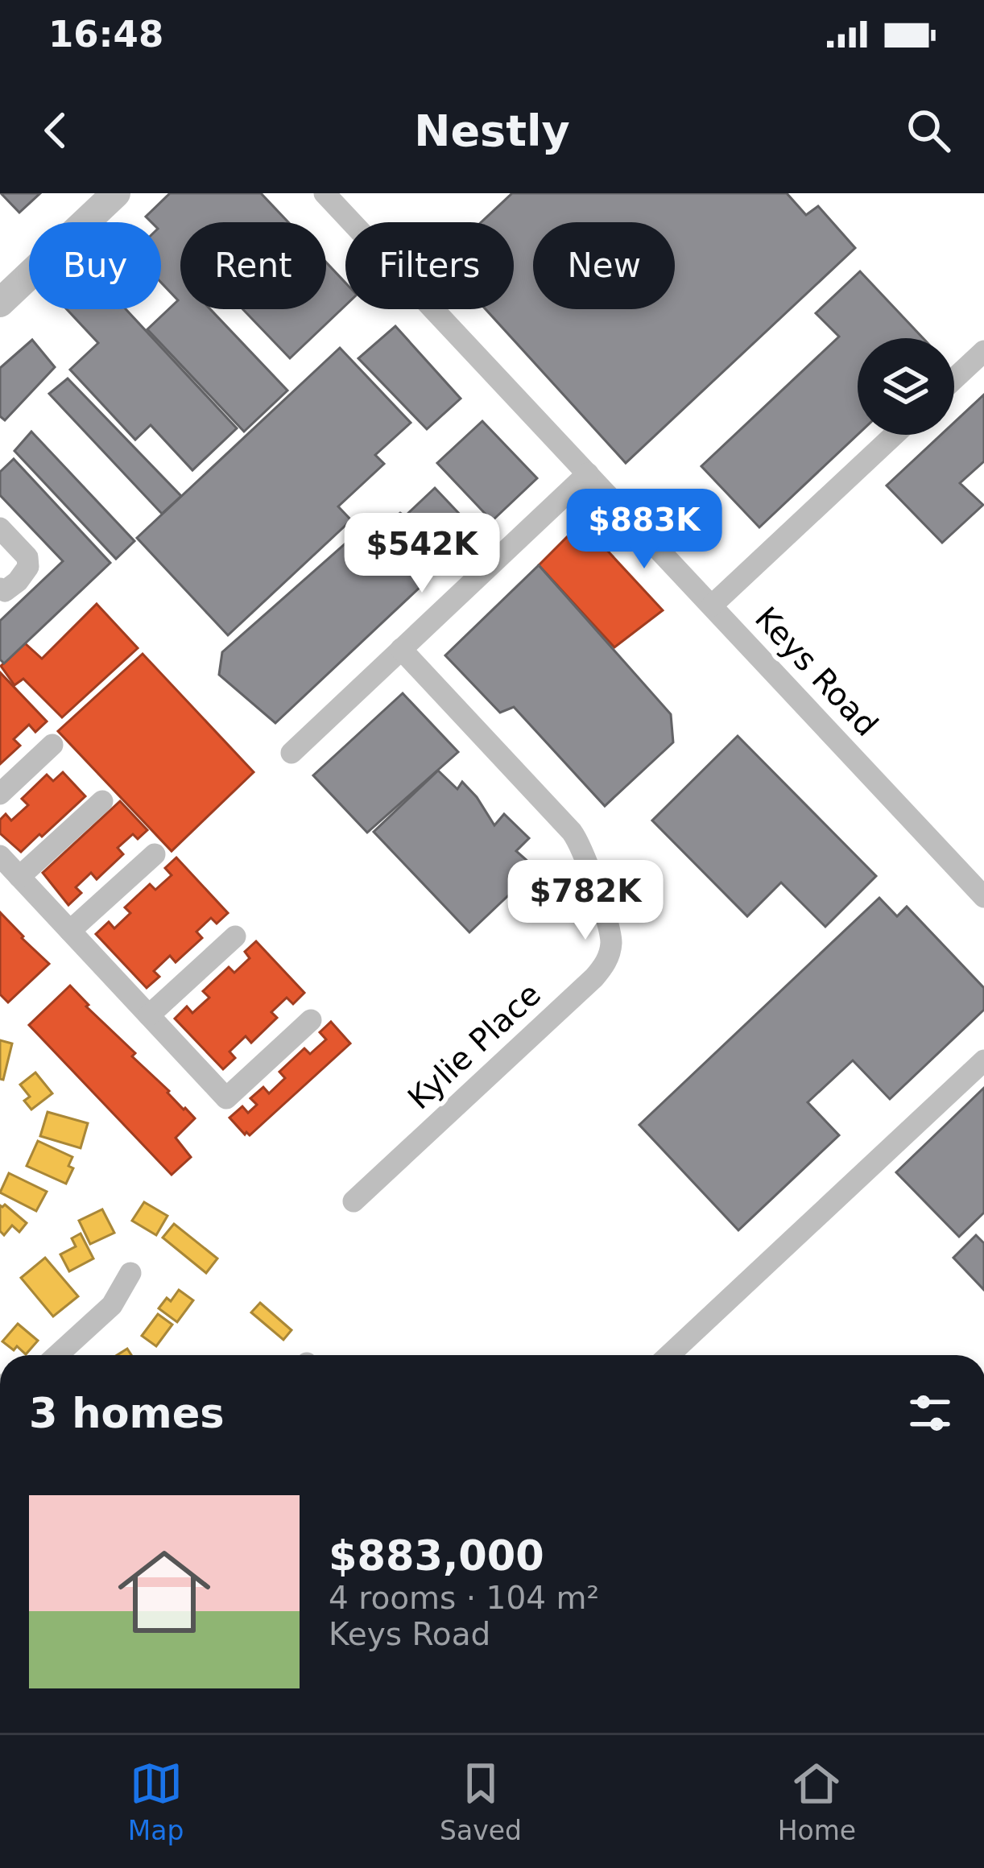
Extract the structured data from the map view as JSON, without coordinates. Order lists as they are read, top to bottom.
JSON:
{
  "streets": {
    "street": ["Keys Road", "Kylie Place"]
  },
  "page": {
    "status": "16:48",
    "header": "Nestly",
    "chip": [
      "Buy",
      "Rent",
      "Filters",
      "New"
    ],
    "price": ["$883K", "$542K", "$782K"],
    "heading": "3 homes",
    "list": [
      {
        "name": "$883,000",
        "note": "4 rooms · 104 m² · Keys Road"
      }
    ],
    "tabs": ["Map", "Saved", "Home"]
  }
}
